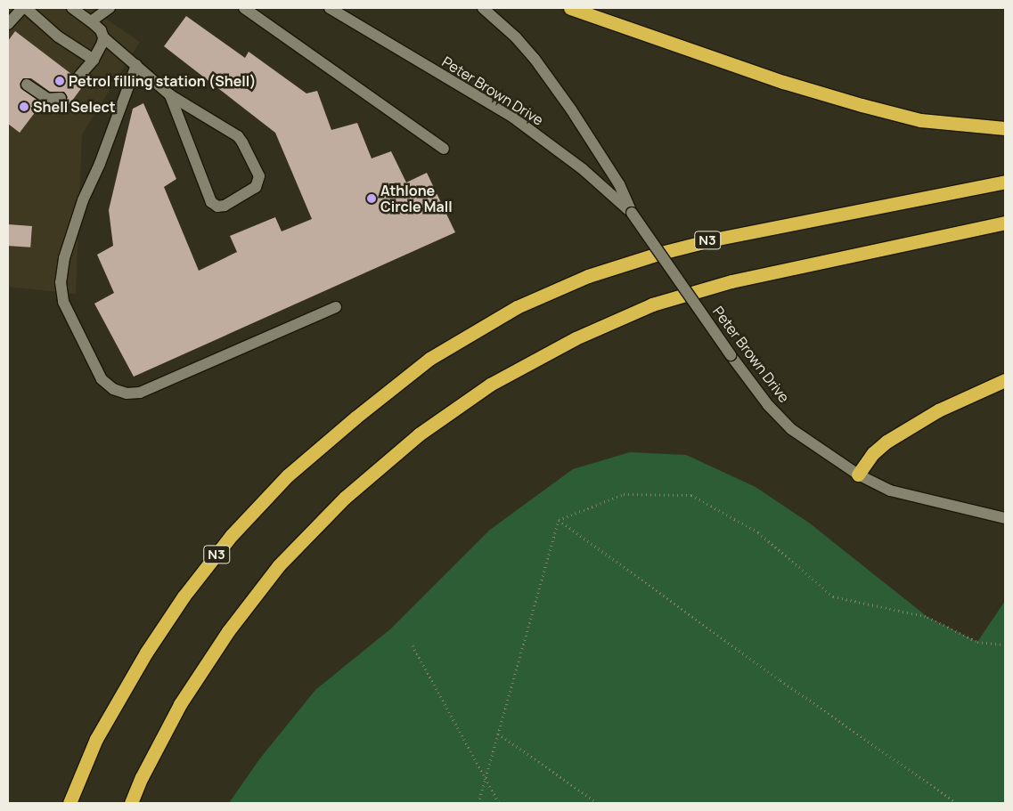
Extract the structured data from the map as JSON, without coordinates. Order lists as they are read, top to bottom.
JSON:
{
  "streets": {
    "highway": ["N3"],
    "street": ["Peter Brown Drive"]
  },
  "places": ["Petrol filling station (Shell)", "Shell Select", "Athlone Circle Mall"]
}
